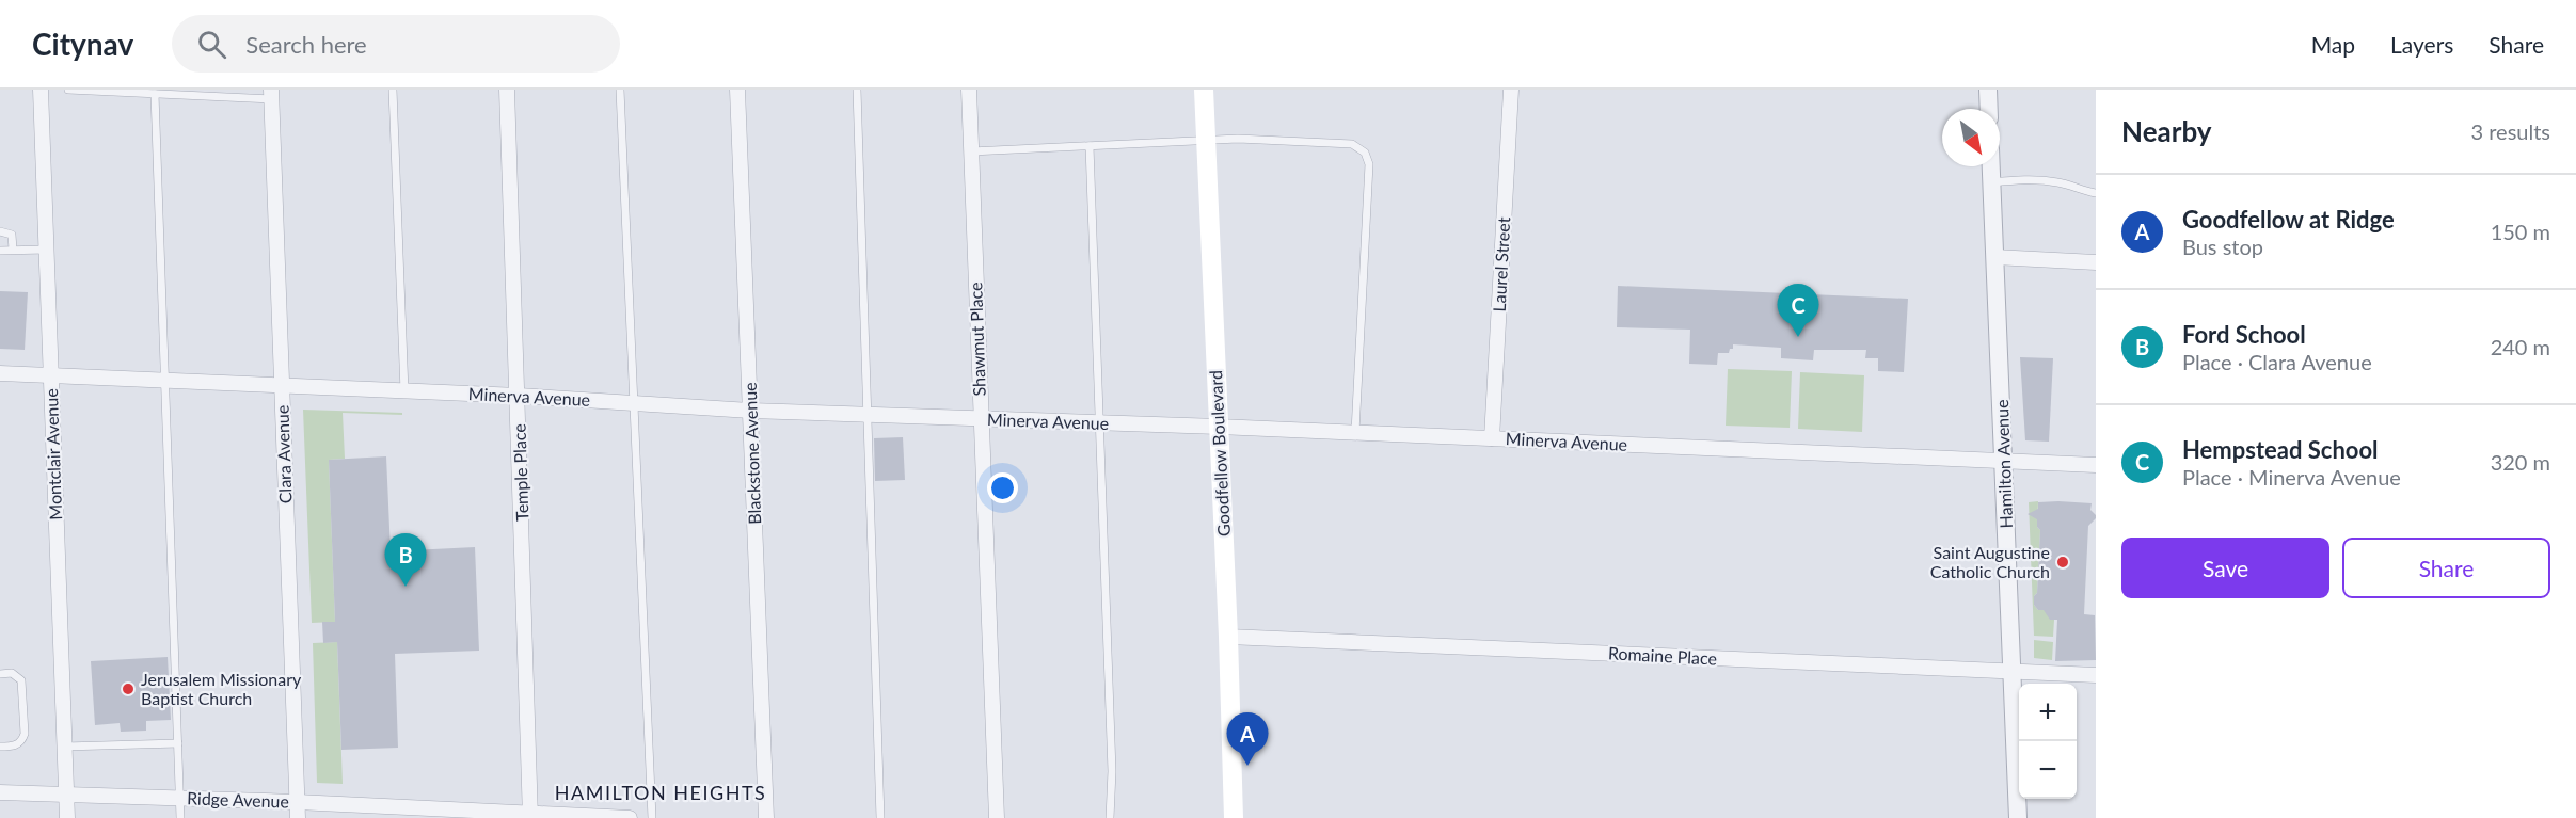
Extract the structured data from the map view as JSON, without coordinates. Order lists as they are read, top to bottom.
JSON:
{
  "streets": {
    "main road": ["Goodfellow Boulevard"],
    "street": [
      "Laurel Street",
      "Shawmut Place",
      "Minerva Avenue",
      "Blackstone Avenue",
      "Montclair Avenue",
      "Clara Avenue",
      "Hamilton Avenue",
      "Temple Place",
      "Romaine Place",
      "Ridge Avenue"
    ]
  },
  "crossings": [
    ["Laurel Street", "Minerva Avenue"],
    ["Shawmut Place", "Minerva Avenue"],
    ["Minerva Avenue", "Blackstone Avenue"],
    ["Minerva Avenue", "Goodfellow Boulevard"],
    ["Minerva Avenue", "Montclair Avenue"],
    ["Minerva Avenue", "Clara Avenue"],
    ["Minerva Avenue", "Hamilton Avenue"],
    ["Minerva Avenue", "Temple Place"],
    ["Goodfellow Boulevard", "Romaine Place"],
    ["Montclair Avenue", "Ridge Avenue"],
    ["Clara Avenue", "Ridge Avenue"],
    ["Hamilton Avenue", "Romaine Place"],
    ["Temple Place", "Ridge Avenue"]
  ],
  "districts": ["HAMILTON HEIGHTS"],
  "places": ["Saint Augustine Catholic Church", "Jerusalem Missionary Baptist Church"],
  "north": "bottom right",
  "page": {
    "header": "Citynav",
    "search": "Search here",
    "nav": ["Map", "Layers", "Share"],
    "heading": ["Nearby", "3 results"],
    "list": [
      {
        "mark": "A",
        "name": "Goodfellow at Ridge",
        "note": "Bus stop",
        "value": "150 m"
      },
      {
        "mark": "B",
        "name": "Ford School",
        "note": "Place · Clara Avenue",
        "value": "240 m"
      },
      {
        "mark": "C",
        "name": "Hempstead School",
        "note": "Place · Minerva Avenue",
        "value": "320 m"
      }
    ],
    "pins": ["C", "B", "A"],
    "buttons": ["Save", "Share"],
    "map_buttons": ["+", "−"]
  }
}
